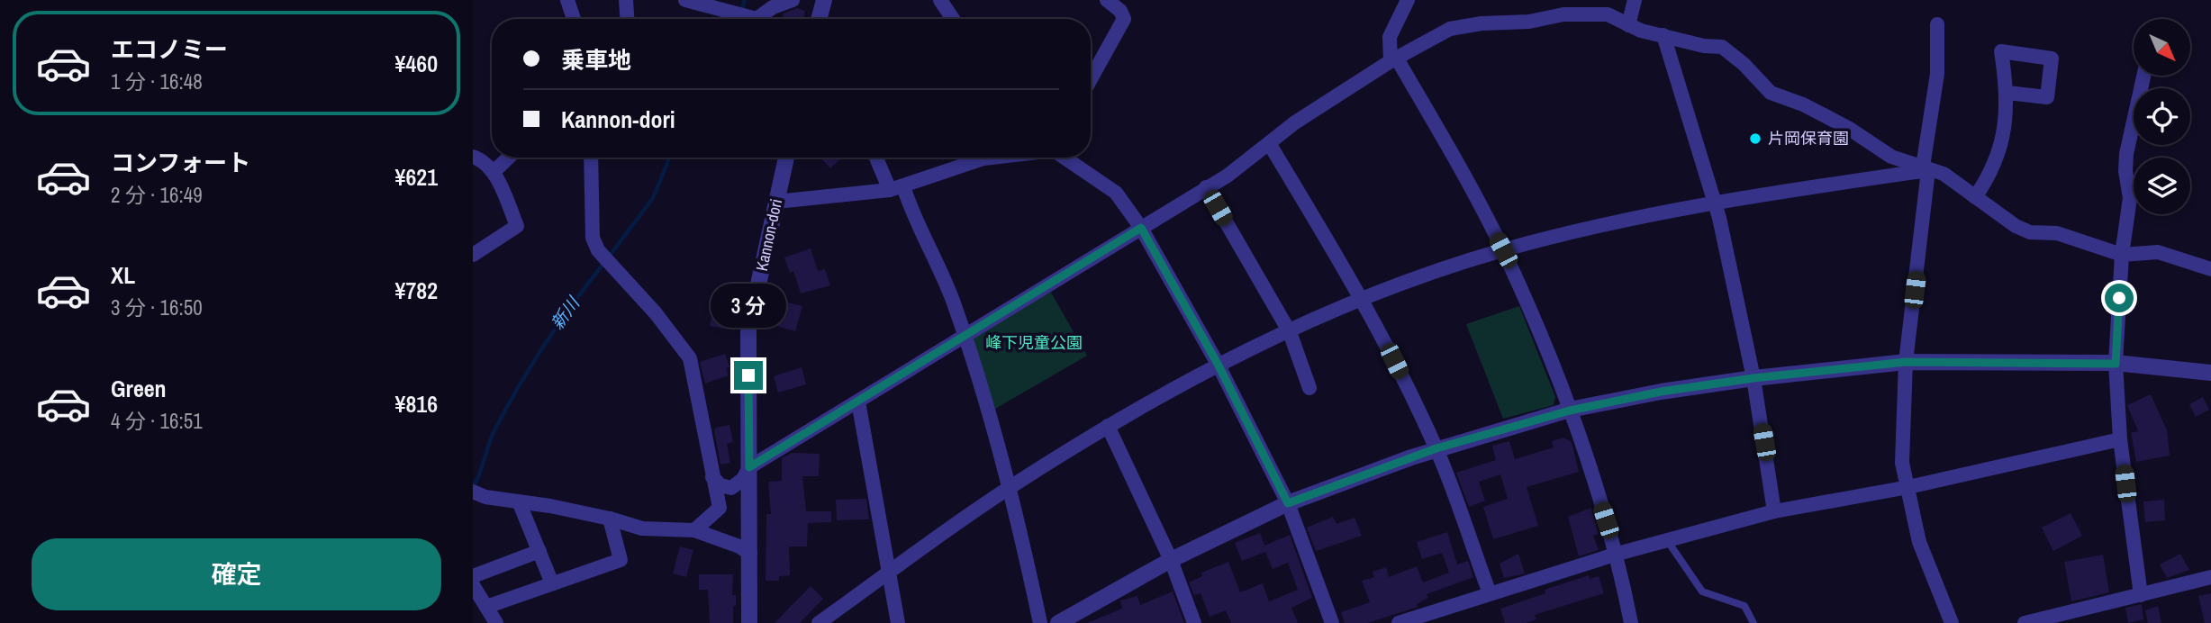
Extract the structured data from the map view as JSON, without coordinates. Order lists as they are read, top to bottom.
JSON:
{
  "streets": {
    "street": ["Kannon-dori"]
  },
  "water": ["新川"],
  "parks": ["峰下児童公園"],
  "places": ["片岡保育園"],
  "north": "bottom right",
  "page": {
    "list": [
      {
        "name": "エコノミー",
        "note": "1 分 · 16:48",
        "value": "¥460"
      },
      {
        "name": "コンフォート",
        "note": "2 分 · 16:49",
        "value": "¥621"
      },
      {
        "name": "XL",
        "note": "3 分 · 16:50",
        "value": "¥782"
      },
      {
        "name": "Green",
        "note": "4 分 · 16:51",
        "value": "¥816"
      }
    ],
    "banner": ["乗車地", "Kannon-dori"],
    "bubble": "3 分",
    "buttons": "確定"
  }
}
